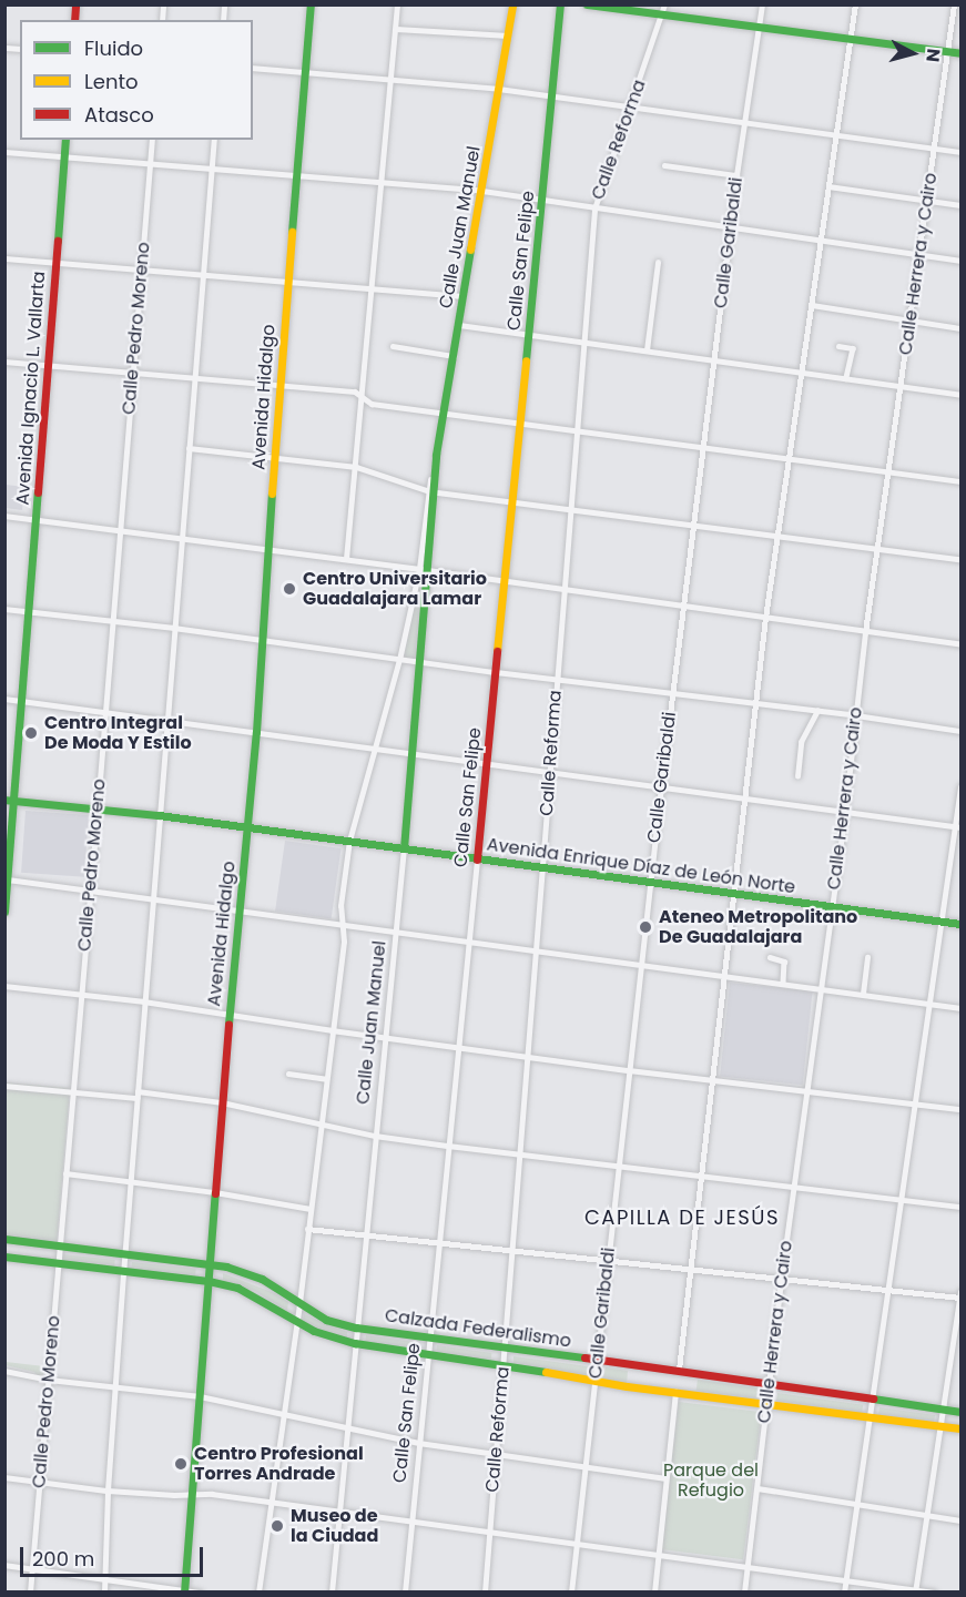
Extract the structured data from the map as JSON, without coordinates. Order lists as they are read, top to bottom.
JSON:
{
  "streets": {
    "main road": [
      "Calle Juan Manuel",
      "Calle San Felipe",
      "Avenida Ignacio L. Vallarta",
      "Avenida Hidalgo",
      "Avenida Enrique Díaz de León Norte",
      "Calzada Federalismo"
    ],
    "street": [
      "Calle Reforma",
      "Calle Garibaldi",
      "Calle Herrera y Cairo",
      "Calle Pedro Moreno"
    ]
  },
  "crossings": [
    ["Calle Reforma", "Avenida Enrique Díaz de León Norte"],
    ["Calle Reforma", "Calzada Federalismo"],
    ["Calle Juan Manuel", "Avenida Enrique Díaz de León Norte"],
    ["Calle Juan Manuel", "Calzada Federalismo"],
    ["Calle Garibaldi", "Avenida Enrique Díaz de León Norte"],
    ["Calle Garibaldi", "Calzada Federalismo"],
    ["Calle San Felipe", "Avenida Enrique Díaz de León Norte"],
    ["Calle San Felipe", "Calzada Federalismo"],
    ["Calle Herrera y Cairo", "Avenida Enrique Díaz de León Norte"],
    ["Calle Herrera y Cairo", "Calzada Federalismo"],
    ["Calle Pedro Moreno", "Avenida Enrique Díaz de León Norte"],
    ["Calle Pedro Moreno", "Calzada Federalismo"],
    ["Avenida Ignacio L. Vallarta", "Avenida Enrique Díaz de León Norte"],
    ["Avenida Hidalgo", "Avenida Enrique Díaz de León Norte"],
    ["Avenida Hidalgo", "Calzada Federalismo"]
  ],
  "districts": ["CAPILLA DE JESÚS"],
  "parks": ["Parque del Refugio"],
  "places": [
    "Centro Universitario Guadalajara Lamar",
    "Centro Integral De Moda Y Estilo",
    "Ateneo Metropolitano De Guadalajara",
    "Centro Profesional Torres Andrade",
    "Museo de la Ciudad"
  ],
  "legend": ["Fluido", "Lento", "Atasco"],
  "scale_bar": "200 m",
  "north": "right"
}
